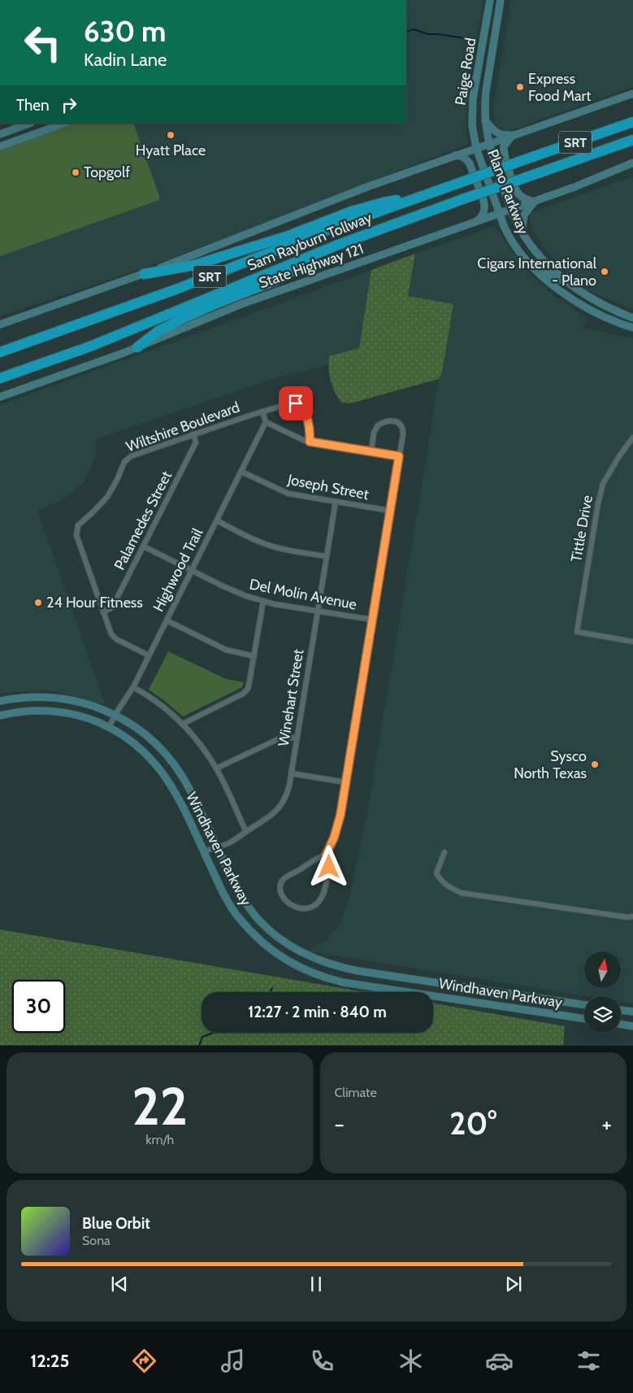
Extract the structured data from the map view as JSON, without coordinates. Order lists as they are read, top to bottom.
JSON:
{
  "streets": {
    "highway": ["SRT", "Sam Rayburn Tollway"],
    "main road": [
      "Paige Road",
      "Plano Parkway",
      "State Highway 121",
      "Windhaven Parkway"
    ],
    "street": [
      "Wiltshire Boulevard",
      "Joseph Street",
      "Palamedes Street",
      "Tittle Drive",
      "Highwood Trail",
      "Del Molin Avenue",
      "Winehart Street"
    ]
  },
  "crossings": [
    ["Paige Road", "Plano Parkway"],
    ["Plano Parkway", "State Highway 121"],
    ["Wiltshire Boulevard", "Palamedes Street"],
    ["Wiltshire Boulevard", "Highwood Trail"],
    ["Joseph Street", "Highwood Trail"],
    ["Joseph Street", "Winehart Street"],
    ["Palamedes Street", "Del Molin Avenue"],
    ["Highwood Trail", "Del Molin Avenue"],
    ["Highwood Trail", "Windhaven Parkway"],
    ["Del Molin Avenue", "Winehart Street"],
    ["Winehart Street", "Windhaven Parkway"]
  ],
  "places": [
    "Express Food Mart",
    "Hyatt Place",
    "Topgolf",
    "Cigars International - Plano",
    "24 Hour Fitness",
    "Sysco North Texas"
  ],
  "north": "top",
  "page": {
    "turn": ["630 m", "Kadin Lane"],
    "then": "Then",
    "limit": "30",
    "trip": "12:27 · 2 min · 840 m",
    "tile": [
      ["22", "km/h"],
      "Climate"
    ],
    "heat": ["−", "20°", "+"],
    "song": ["Blue Orbit", "Sona"],
    "tabs": "12:25"
  }
}
